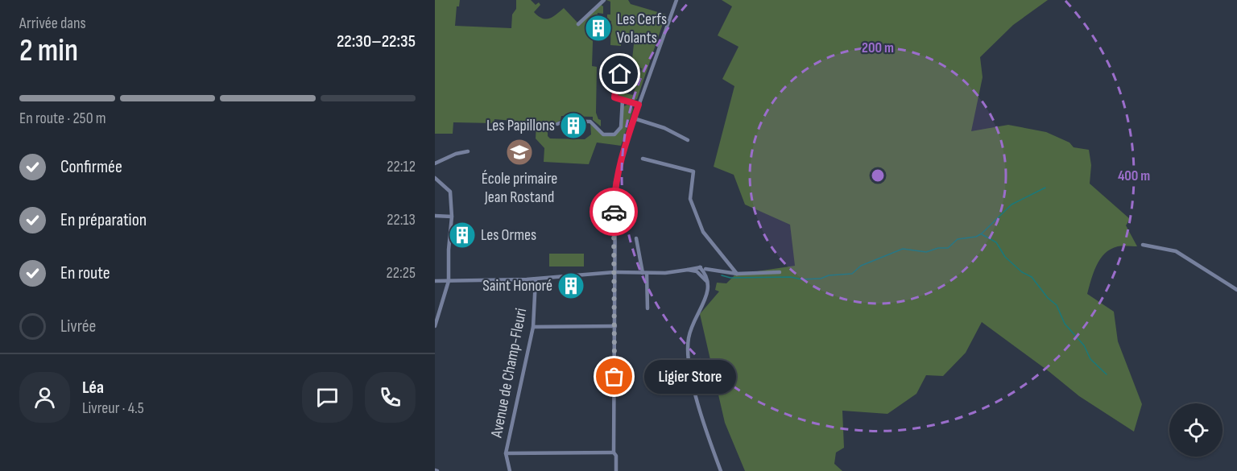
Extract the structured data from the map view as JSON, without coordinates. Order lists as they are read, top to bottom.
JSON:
{
  "streets": {
    "street": ["Avenue de Champ-Fleuri"]
  },
  "places": {
    "building": [
      "Les Cerfs Volants",
      "Les Papillons",
      "Les Ormes",
      "Saint Honoré"
    ],
    "school or university": ["École primaire Jean Rostand"],
    "other": ["Ligier Store"]
  },
  "page": {
    "heading": ["2 min", "Arrivée dans", "22:30–22:35"],
    "panel": ["Léa", "Livreur · 4.5"],
    "bar": "En route · 250 m",
    "list": [
      ["Confirmée", "22:12"],
      ["En préparation", "22:13"],
      ["En route", "22:25"],
      "Livrée"
    ],
    "bubble": "Ligier Store"
  },
  "rings": ["200 m", "400 m"]
}
